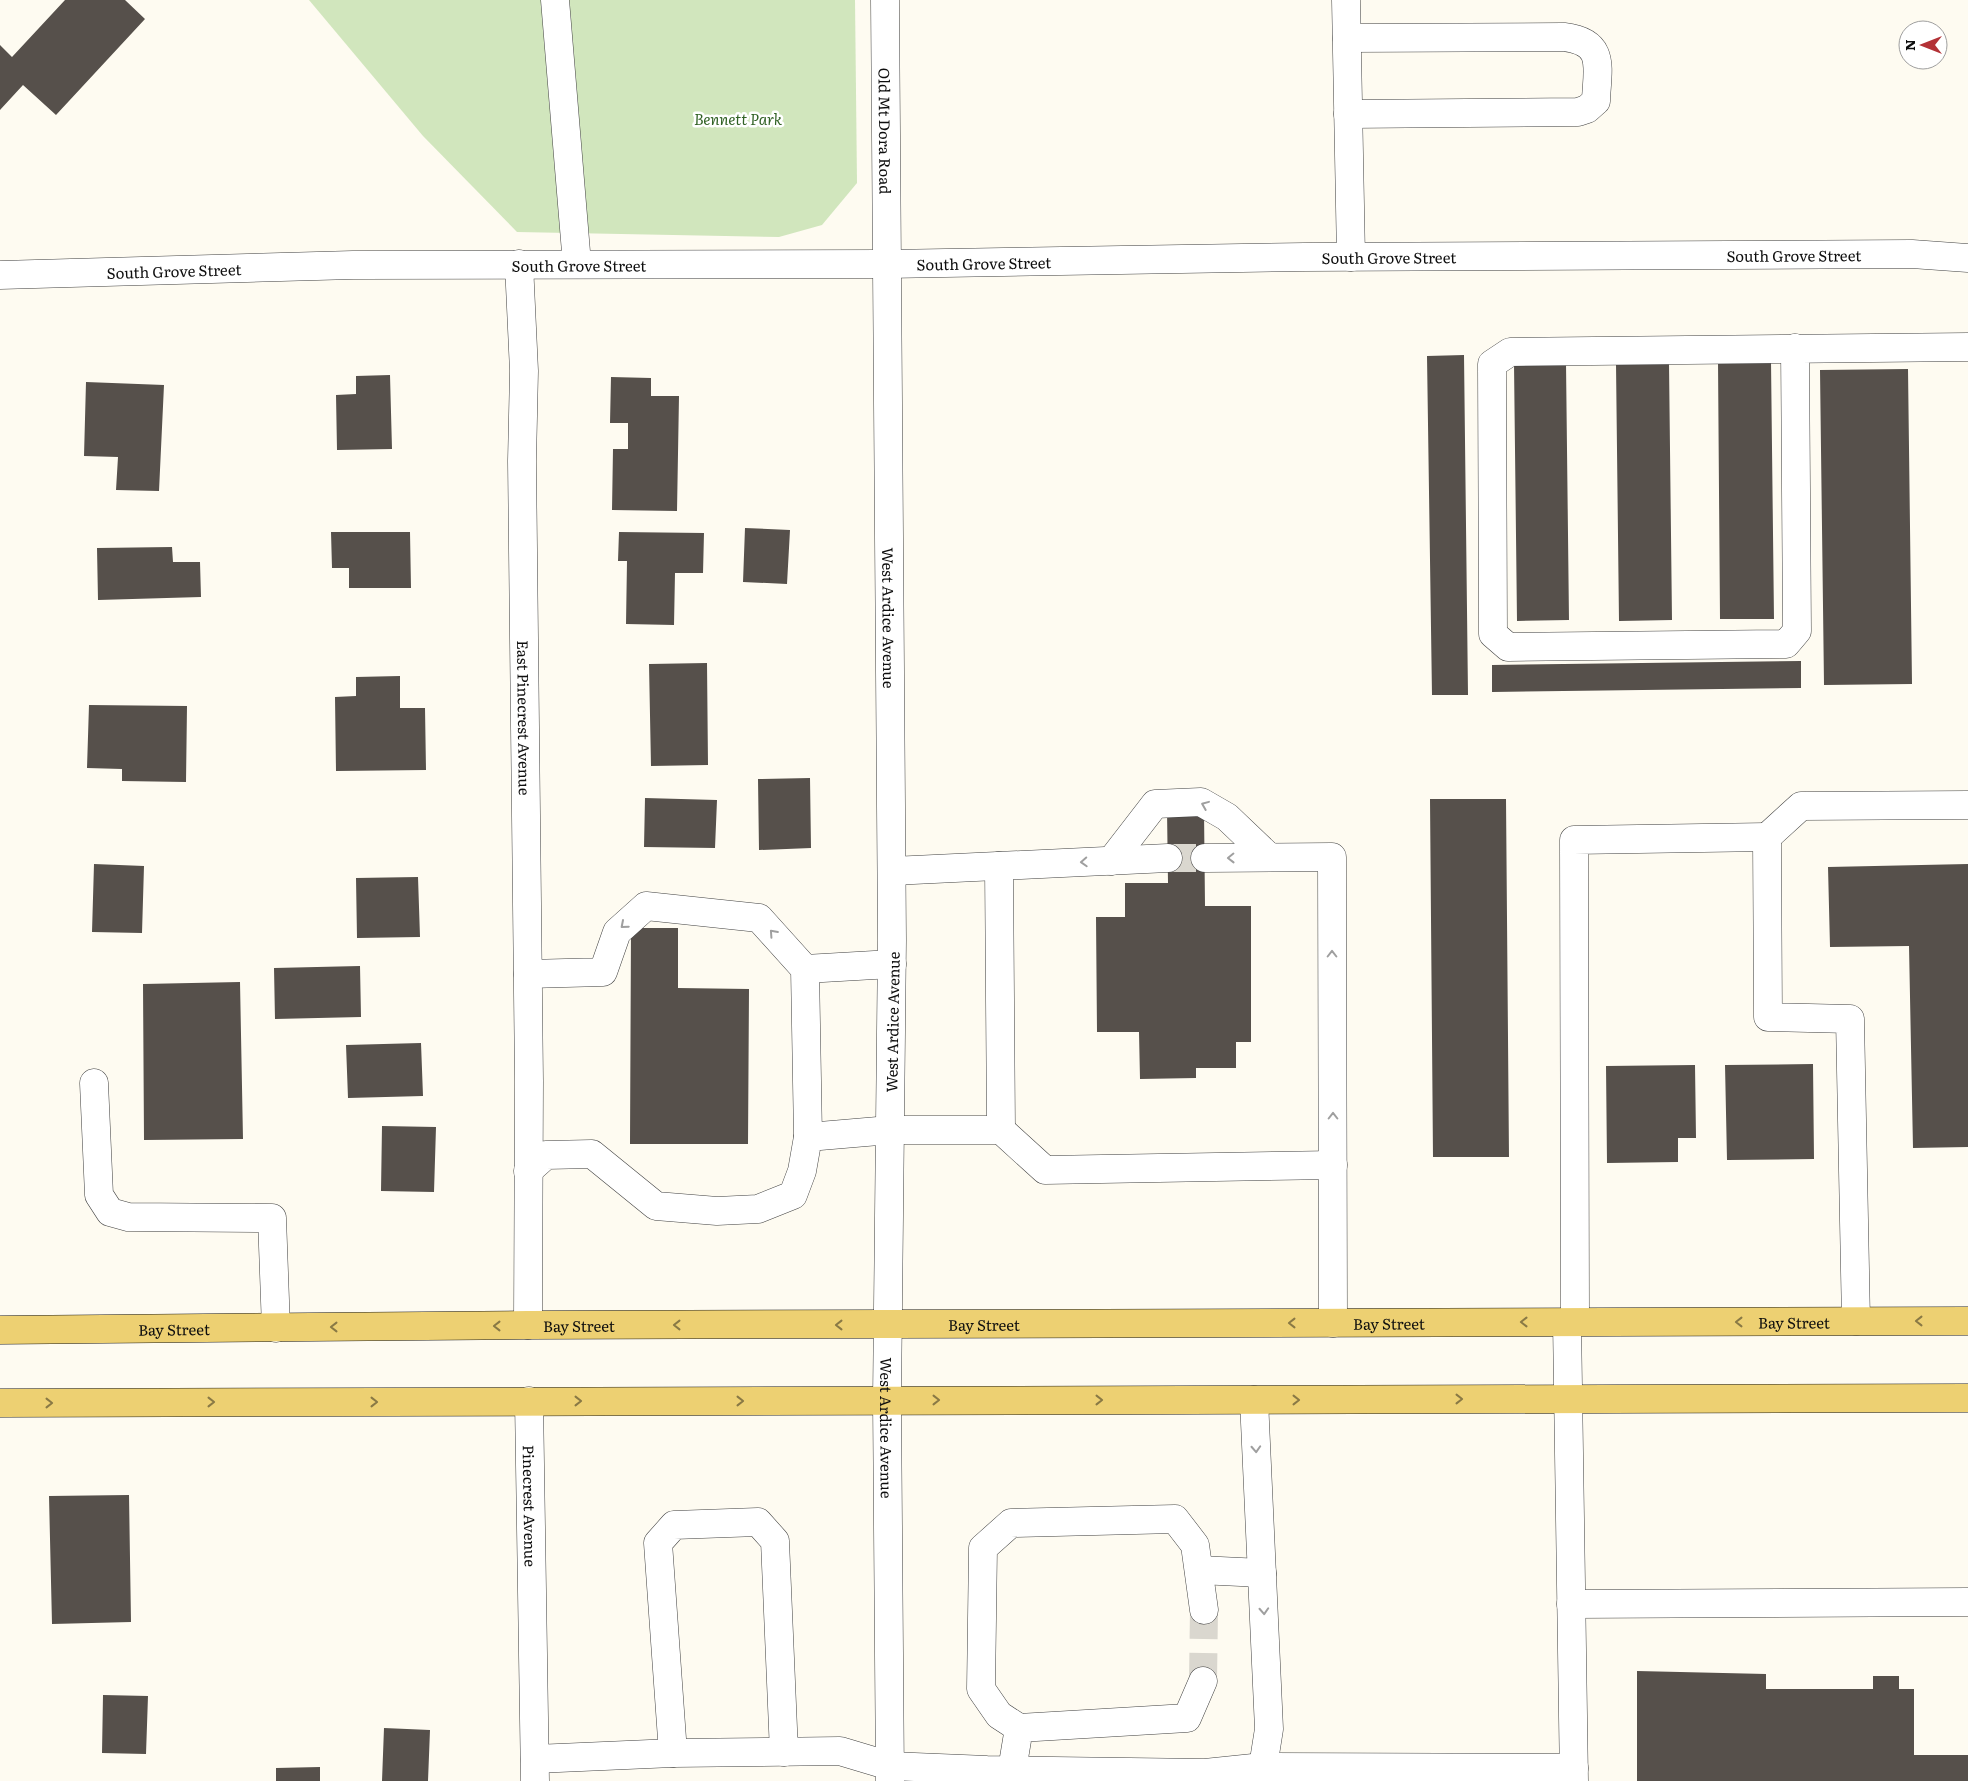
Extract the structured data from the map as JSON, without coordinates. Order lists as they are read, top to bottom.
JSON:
{
  "streets": {
    "main road": ["Bay Street"],
    "street": [
      "Old Mt Dora Road",
      "South Grove Street",
      "West Ardice Avenue",
      "East Pinecrest Avenue",
      "Pinecrest Avenue"
    ]
  },
  "crossings": [
    ["Old Mt Dora Road", "South Grove Street"],
    ["Old Mt Dora Road", "West Ardice Avenue"],
    ["South Grove Street", "West Ardice Avenue"],
    ["South Grove Street", "East Pinecrest Avenue"],
    ["West Ardice Avenue", "Bay Street"]
  ],
  "parks": ["Bennett Park"],
  "north": "left"
}
